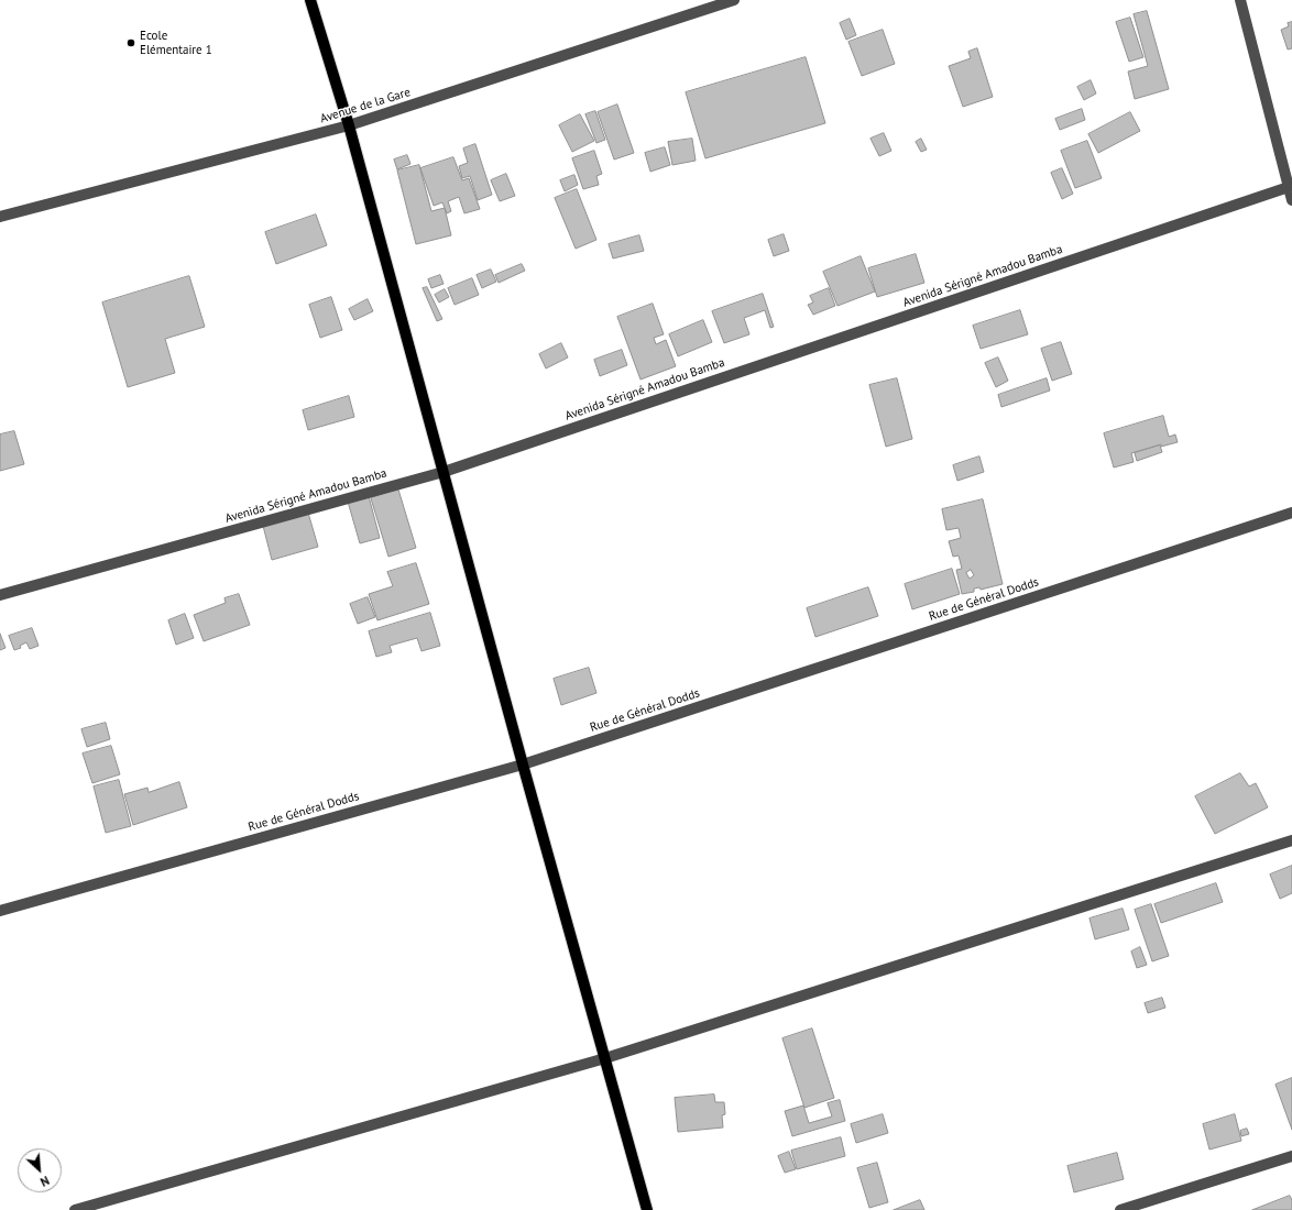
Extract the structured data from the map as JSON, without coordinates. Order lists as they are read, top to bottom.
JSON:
{
  "streets": {
    "street": ["Avenue de la Gare", "Avenida Sérigné Amadou Bamba", "Rue de Général Dodds"]
  },
  "places": ["Ecole Elémentaire 1"],
  "north": "bottom right"
}
